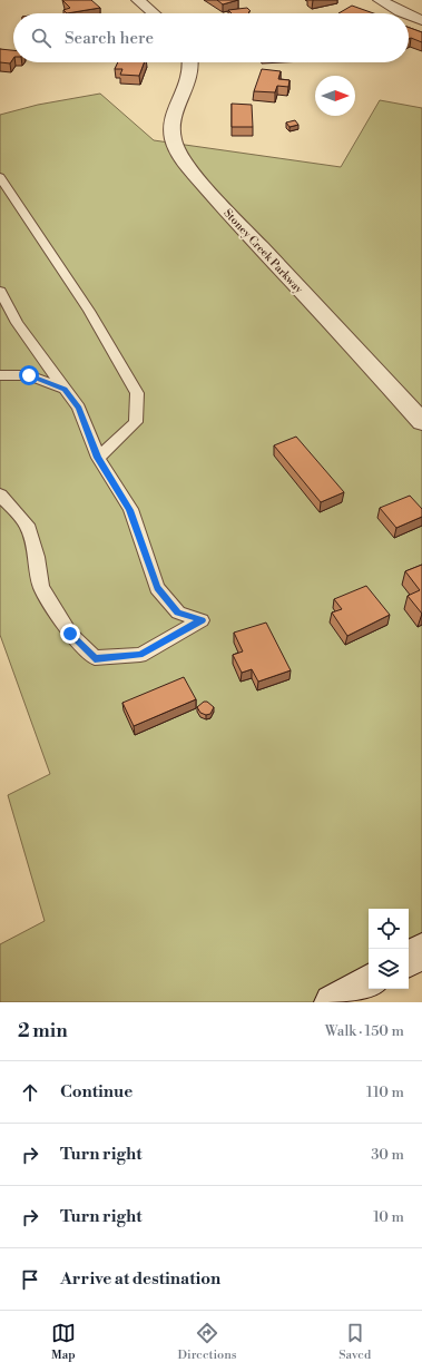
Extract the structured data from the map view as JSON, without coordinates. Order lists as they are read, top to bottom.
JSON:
{
  "streets": {
    "street": ["Stoney Creek Parkway"]
  },
  "north": "right",
  "page": {
    "search": "Search here",
    "heading": ["2 min", "Walk · 150 m"],
    "list": [
      ["Continue", "110 m"],
      ["Turn right", "30 m"],
      ["Turn right", "10 m"],
      "Arrive at destination"
    ],
    "nav": ["Map", "Directions", "Saved"]
  }
}
